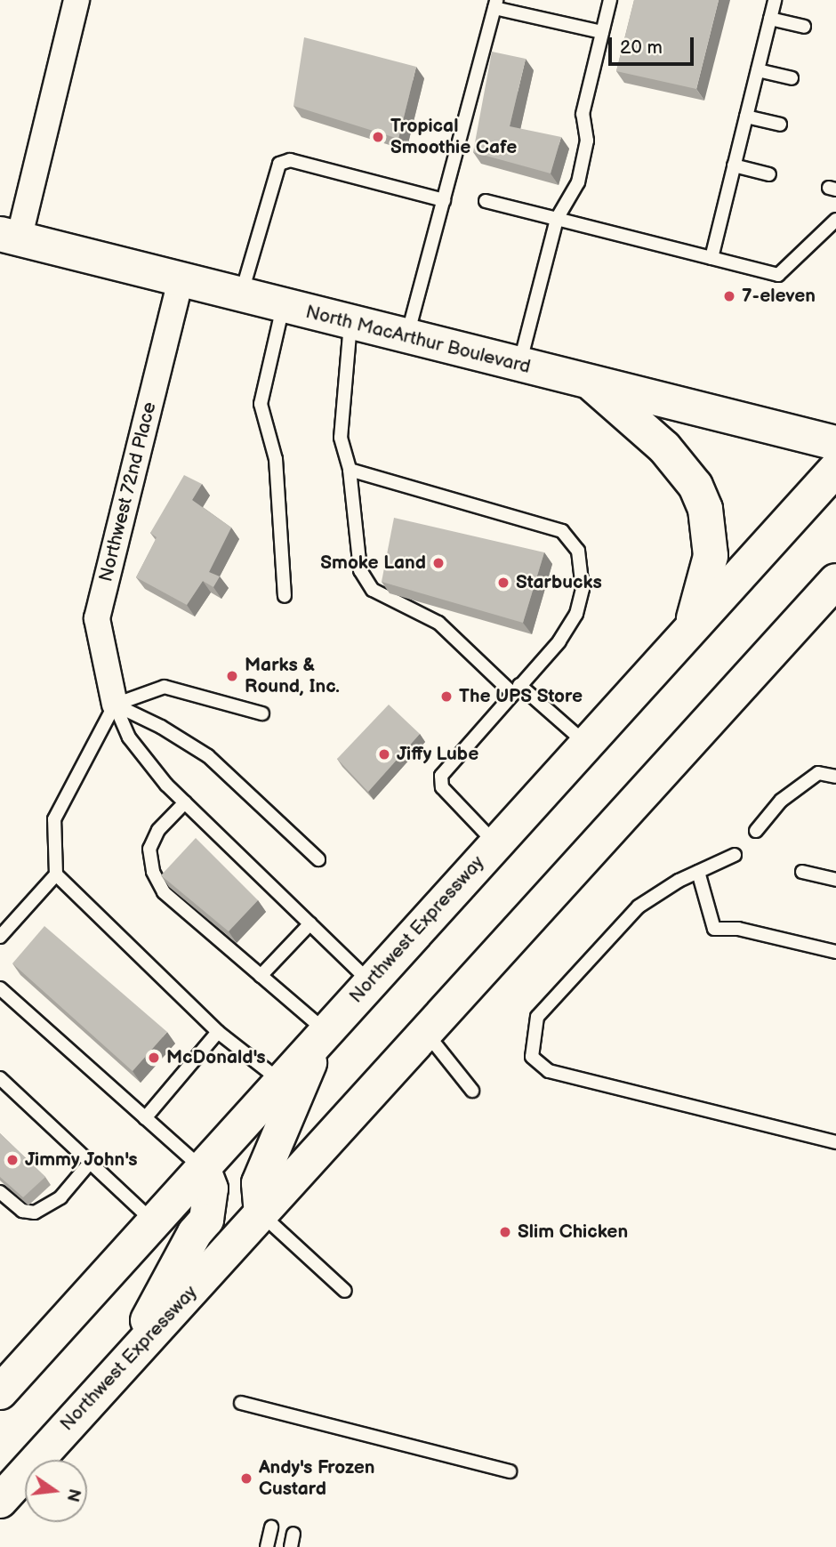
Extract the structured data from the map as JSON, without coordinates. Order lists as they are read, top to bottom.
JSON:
{
  "streets": {
    "main road": ["North MacArthur Boulevard", "Northwest Expressway"],
    "street": ["Northwest 72nd Place"]
  },
  "crossings": [
    ["North MacArthur Boulevard", "Northwest 72nd Place"]
  ],
  "places": [
    "Tropical Smoothie Cafe",
    "7-eleven",
    "Smoke Land",
    "Starbucks",
    "Marks & Round, Inc.",
    "The UPS Store",
    "Jiffy Lube",
    "McDonald's",
    "Jimmy John's",
    "Slim Chicken",
    "Andy's Frozen Custard"
  ],
  "scale_bar": "20 m",
  "north": "right"
}
